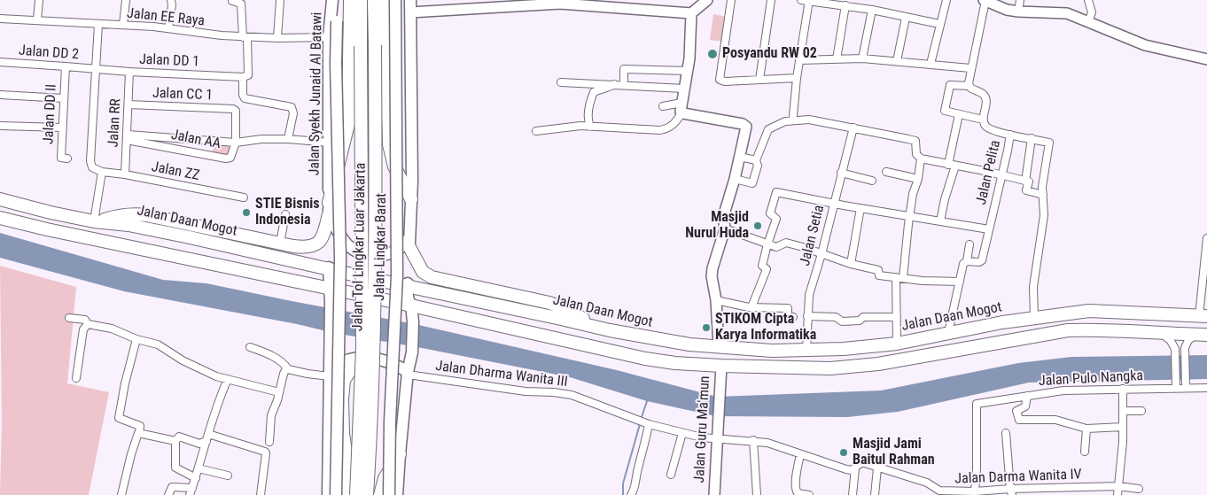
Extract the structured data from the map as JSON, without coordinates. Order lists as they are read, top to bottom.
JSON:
{
  "streets": {
    "highway": ["Jalan Daan Mogot", "Jalan Tol Lingkar Luar Jakarta"],
    "main road": ["Jalan Syekh Junaid Al Batawi", "Jalan Lingkar Barat"],
    "street": [
      "Jalan EE Raya",
      "Jalan DD 2",
      "Jalan DD 1",
      "Jalan CC 1",
      "Jalan DD II",
      "Jalan RR",
      "Jalan AA",
      "Jalan ZZ",
      "Jalan Pelita",
      "Jalan Setia",
      "Jalan Dharma Wanita III",
      "Jalan Pulo Nangka",
      "Jalan Guru Ma'mun",
      "Jalan Darma Wanita IV"
    ]
  },
  "crossings": [
    ["Jalan EE Raya", "Jalan Syekh Junaid Al Batawi"],
    ["Jalan DD 2", "Jalan DD 1"],
    ["Jalan DD 2", "Jalan DD II"],
    ["Jalan DD 1", "Jalan RR"],
    ["Jalan Syekh Junaid Al Batawi", "Jalan AA"],
    ["Jalan CC 1", "Jalan RR"],
    ["Jalan CC 1", "Jalan AA"],
    ["Jalan RR", "Jalan AA"],
    ["Jalan RR", "Jalan ZZ"],
    ["Jalan Daan Mogot", "Jalan Setia"],
    ["Jalan Daan Mogot", "Jalan Lingkar Barat"],
    ["Jalan Lingkar Barat", "Jalan Dharma Wanita III"],
    ["Jalan Dharma Wanita III", "Jalan Guru Ma'mun"],
    ["Jalan Dharma Wanita III", "Jalan Darma Wanita IV"],
    ["Jalan Pulo Nangka", "Jalan Darma Wanita IV"],
    ["Jalan Guru Ma'mun", "Jalan Darma Wanita IV"]
  ],
  "places": [
    "Posyandu RW 02",
    "STIE Bisnis Indonesia",
    "Masjid Nurul Huda",
    "STIKOM Cipta Karya Informatika",
    "Masjid Jami Baitul Rahman"
  ]
}
